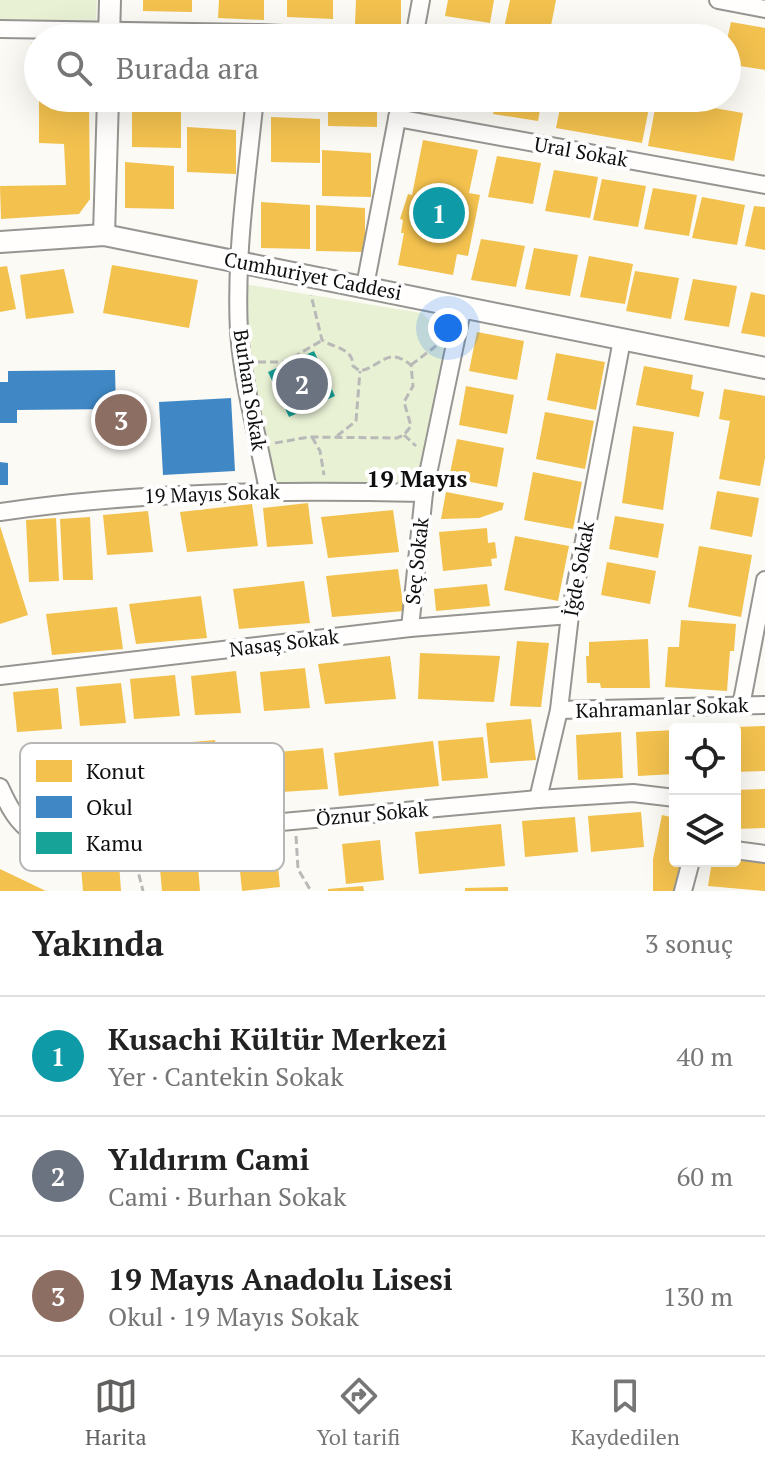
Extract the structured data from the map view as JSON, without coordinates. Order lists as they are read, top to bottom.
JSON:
{
  "streets": {
    "street": [
      "Ural Sokak",
      "Cumhuriyet Caddesi",
      "Burhan Sokak",
      "19 Mayıs Sokak",
      "Seç Sokak",
      "İğde Sokak",
      "Nasaş Sokak",
      "Kahramanlar Sokak",
      "Öznur Sokak"
    ]
  },
  "crossings": [
    ["Cumhuriyet Caddesi", "Burhan Sokak"],
    ["Cumhuriyet Caddesi", "Seç Sokak"],
    ["Cumhuriyet Caddesi", "İğde Sokak"],
    ["Burhan Sokak", "19 Mayıs Sokak"],
    ["19 Mayıs Sokak", "Seç Sokak"],
    ["Seç Sokak", "Nasaş Sokak"],
    ["İğde Sokak", "Nasaş Sokak"],
    ["İğde Sokak", "Kahramanlar Sokak"],
    ["İğde Sokak", "Öznur Sokak"]
  ],
  "districts": ["19 Mayıs"],
  "legend": ["Konut", "Okul", "Kamu"],
  "page": {
    "search": "Burada ara",
    "pins": ["1", "2", "3"],
    "heading": ["Yakında", "3 sonuç"],
    "list": [
      {
        "mark": "1",
        "name": "Kusachi Kültür Merkezi",
        "note": "Yer · Cantekin Sokak",
        "value": "40 m"
      },
      {
        "mark": "2",
        "name": "Yıldırım Cami",
        "note": "Cami · Burhan Sokak",
        "value": "60 m"
      },
      {
        "mark": "3",
        "name": "19 Mayıs Anadolu Lisesi",
        "note": "Okul · 19 Mayıs Sokak",
        "value": "130 m"
      }
    ],
    "nav": ["Harita", "Yol tarifi", "Kaydedilen"]
  }
}
